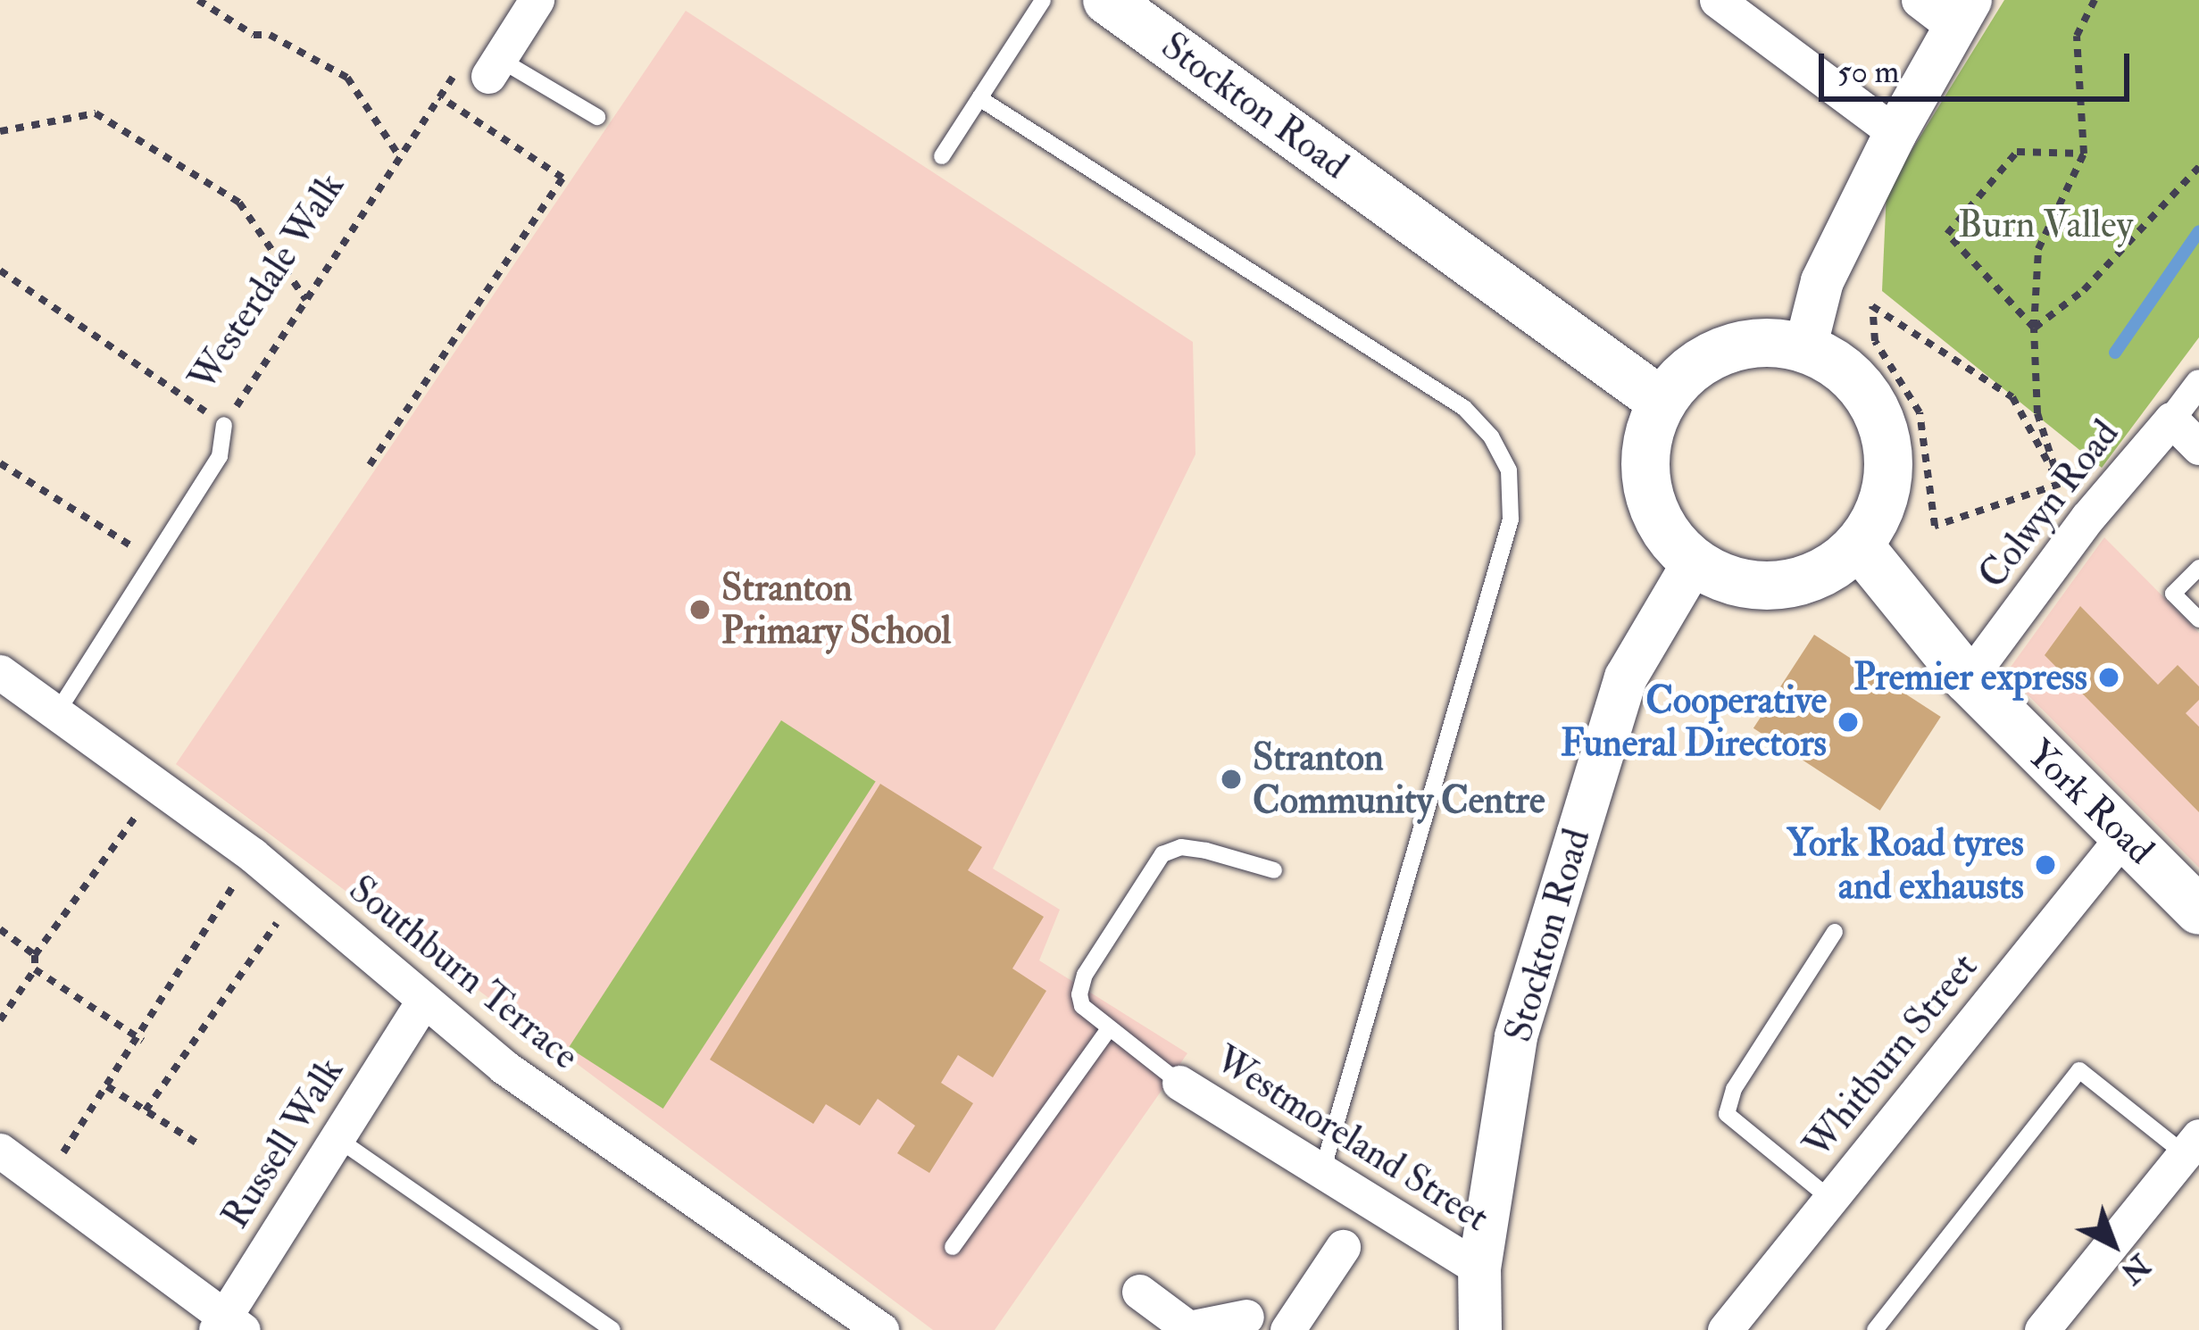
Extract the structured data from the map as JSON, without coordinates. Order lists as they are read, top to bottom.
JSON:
{
  "streets": {
    "main road": ["Stockton Road", "York Road"],
    "street": [
      "Colwyn Road",
      "Southburn Terrace",
      "Whitburn Street",
      "Westmoreland Street",
      "Russell Walk"
    ],
    "lane": ["Westerdale Walk"]
  },
  "crossings": [
    ["Stockton Road", "York Road"],
    ["Stockton Road", "Westmoreland Street"],
    ["Westerdale Walk", "Southburn Terrace"],
    ["Colwyn Road", "York Road"],
    ["York Road", "Whitburn Street"],
    ["Southburn Terrace", "Russell Walk"]
  ],
  "parks": ["Burn Valley"],
  "places": [
    "Stranton Primary School",
    "Premier express",
    "Cooperative Funeral Directors",
    "Stranton Community Centre",
    "York Road tyres and exhausts"
  ],
  "scale_bar": "50 m",
  "north": "bottom right"
}
